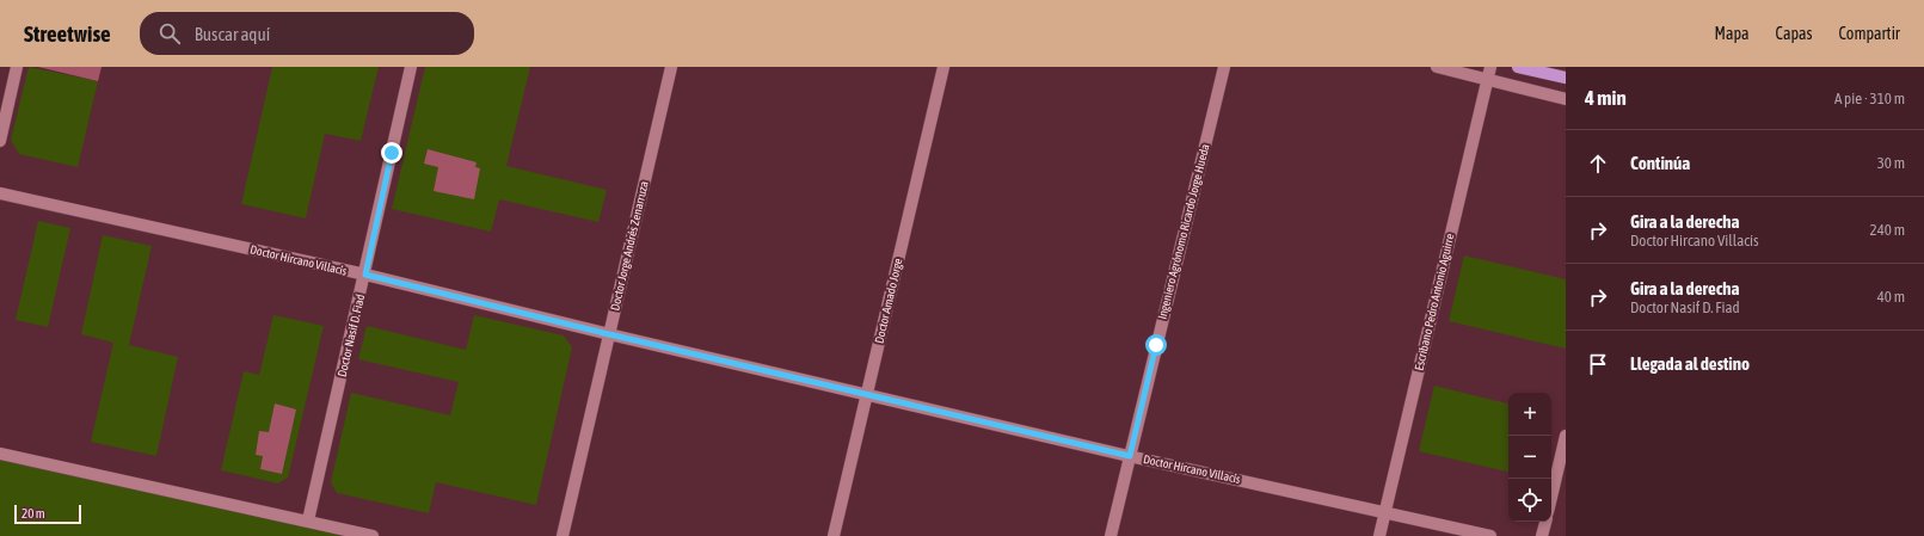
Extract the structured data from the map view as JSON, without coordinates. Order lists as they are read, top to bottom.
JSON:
{
  "streets": {
    "street": [
      "Ingeniero Agrónomo Ricardo Jorge Hueda",
      "Doctor Jorge Andrés Zenarruza",
      "Doctor Hircano Villacís",
      "Doctor Amado Jorge",
      "Escribano Pedro Antonio Aguirre",
      "Doctor Nasif D. Fiad"
    ]
  },
  "crossings": [
    ["Ingeniero Agrónomo Ricardo Jorge Hueda", "Doctor Hircano Villacís"],
    ["Doctor Jorge Andrés Zenarruza", "Doctor Hircano Villacís"],
    ["Doctor Hircano Villacís", "Doctor Amado Jorge"],
    ["Doctor Hircano Villacís", "Escribano Pedro Antonio Aguirre"],
    ["Doctor Hircano Villacís", "Doctor Nasif D. Fiad"]
  ],
  "scale_bar": "20 m",
  "page": {
    "header": "Streetwise",
    "search": "Buscar aquí",
    "nav": ["Mapa", "Capas", "Compartir"],
    "heading": ["4 min", "A pie · 310 m"],
    "list": [
      ["Continúa", "30 m"],
      ["Gira a la derecha", "Doctor Hircano Villacís", "240 m"],
      ["Gira a la derecha", "Doctor Nasif D. Fiad", "40 m"],
      "Llegada al destino"
    ],
    "map_buttons": ["+", "−"],
    "scale": "20 m"
  }
}
